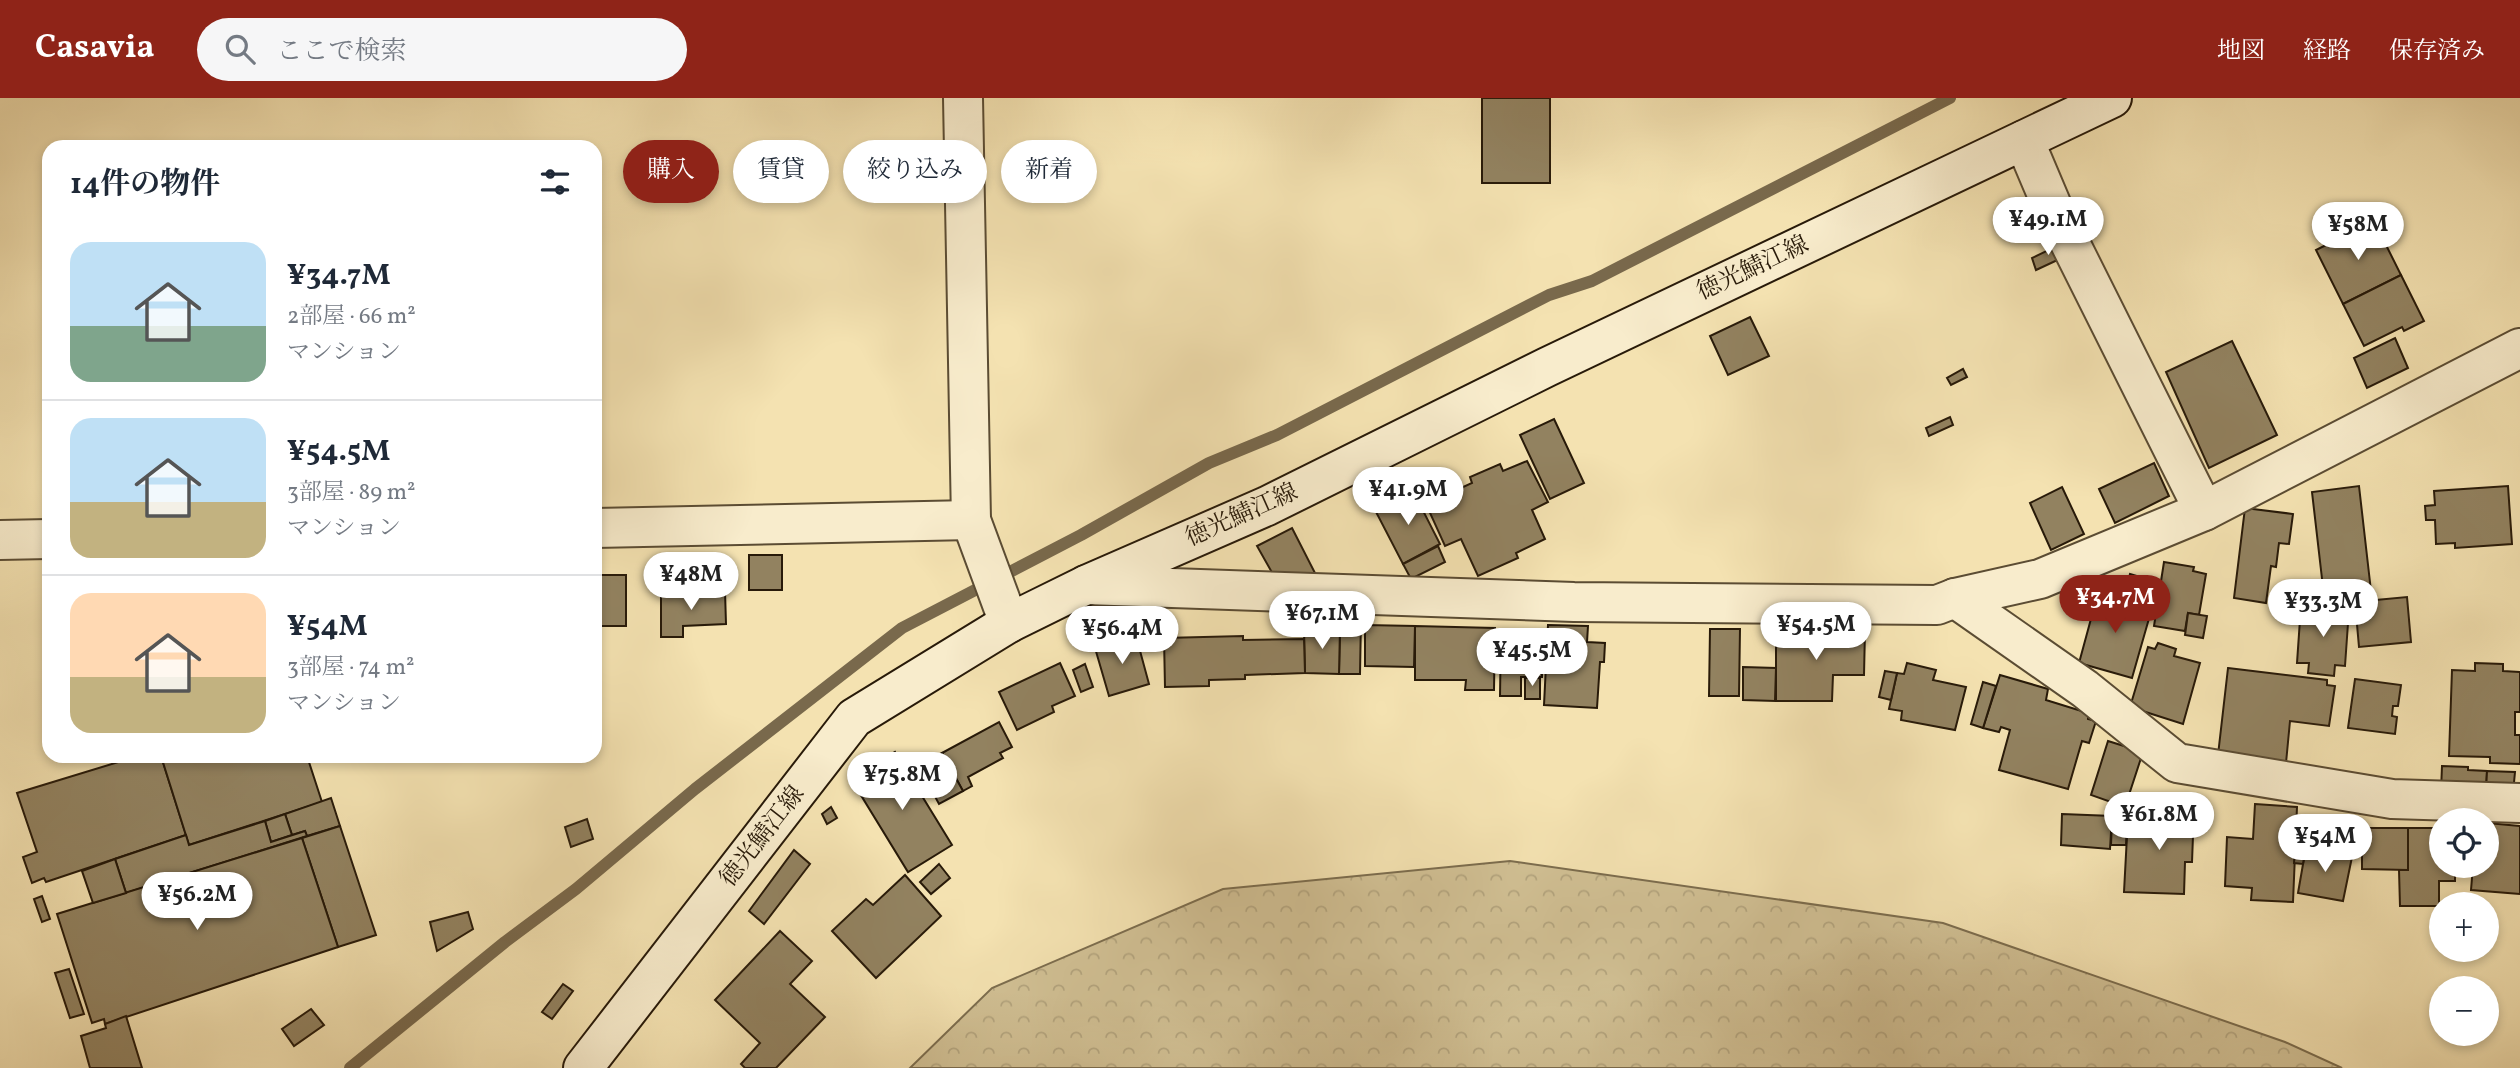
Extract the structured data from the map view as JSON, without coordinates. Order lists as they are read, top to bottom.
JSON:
{
  "streets": {
    "street": ["徳光鯖江線"]
  },
  "page": {
    "header": "Casavia",
    "search": "ここで検索",
    "nav": ["地図", "経路", "保存済み"],
    "chip": [
      "購入",
      "賃貸",
      "絞り込み",
      "新着"
    ],
    "heading": "14件の物件",
    "price": [
      "¥49.1M",
      "¥58M",
      "¥41.9M",
      "¥48M",
      "¥34.7M",
      "¥33.3M",
      "¥67.1M",
      "¥54.5M",
      "¥56.4M",
      "¥45.5M",
      "¥75.8M",
      "¥61.8M",
      "¥54M",
      "¥56.2M"
    ],
    "list": [
      {
        "name": "¥34.7M",
        "note": "2部屋 · 66 m² · マンション"
      },
      {
        "name": "¥54.5M",
        "note": "3部屋 · 89 m² · マンション"
      },
      {
        "name": "¥54M",
        "note": "3部屋 · 74 m² · マンション"
      }
    ],
    "map_buttons": ["+", "−"]
  }
}
